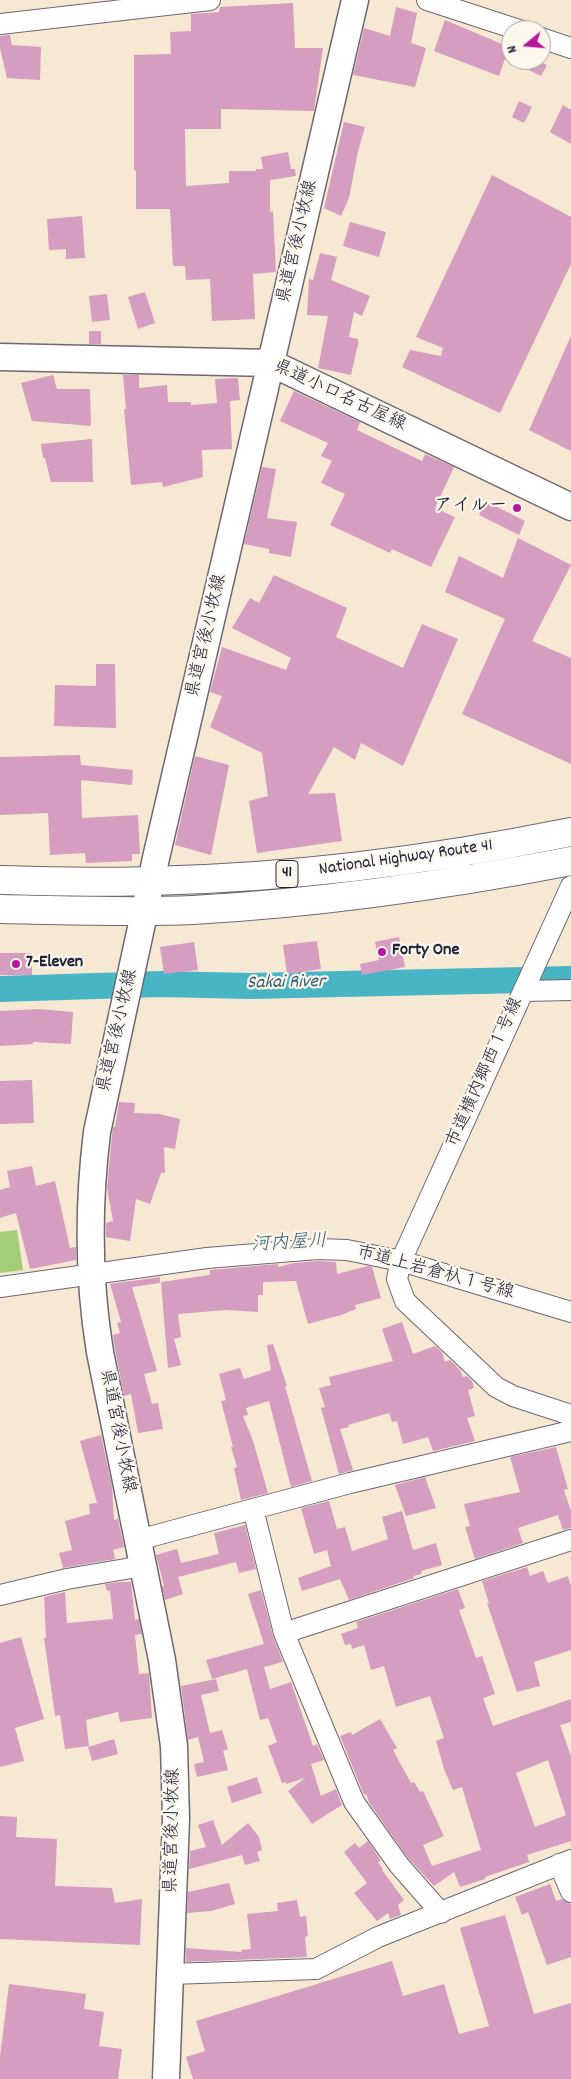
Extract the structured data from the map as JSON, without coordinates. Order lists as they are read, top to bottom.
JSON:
{
  "streets": {
    "highway": ["National Highway Route 41", "41"],
    "main road": ["県道宮後小牧線", "県道小口名古屋線"],
    "street": ["市道横内郷西１号線", "市道上岩倉杁１号線"]
  },
  "crossings": [
    ["県道宮後小牧線", "県道小口名古屋線"],
    ["県道宮後小牧線", "National Highway Route 41"],
    ["県道宮後小牧線", "市道上岩倉杁１号線"],
    ["市道横内郷西１号線", "市道上岩倉杁１号線"]
  ],
  "water": ["Sakai River", "河内屋川"],
  "places": ["アイルー", "Forty One", "7-Eleven"],
  "north": "left"
}
